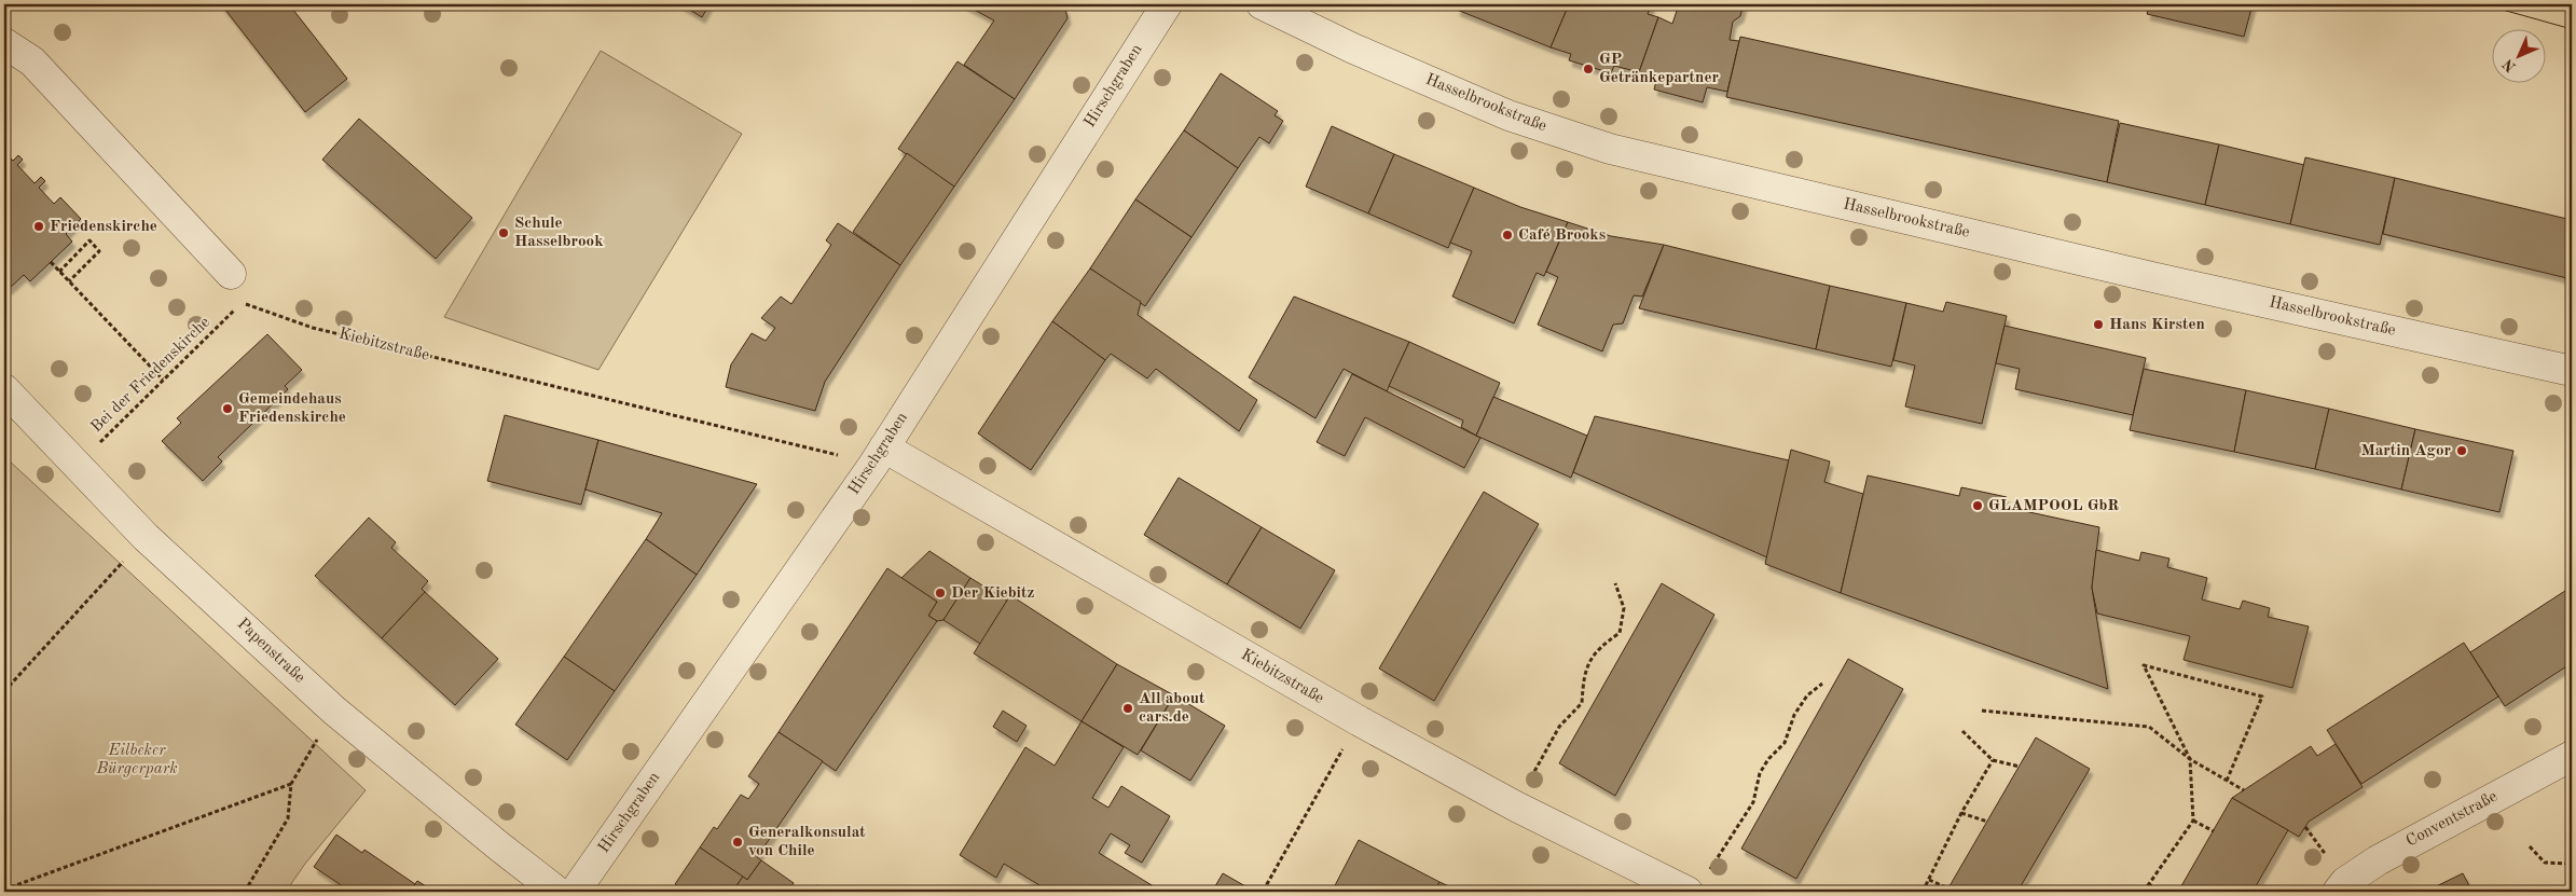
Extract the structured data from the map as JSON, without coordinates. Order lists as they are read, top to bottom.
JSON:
{
  "streets": {
    "street": [
      "Hirschgraben",
      "Hasselbrookstraße",
      "Kiebitzstraße",
      "Papenstraße",
      "Conventstraße"
    ],
    "path": ["Bei der Friedenskirche"]
  },
  "crossings": [
    ["Hirschgraben", "Kiebitzstraße"],
    ["Kiebitzstraße", "Bei der Friedenskirche"],
    ["Bei der Friedenskirche", "Papenstraße"]
  ],
  "parks": ["Eilbeker Bürgerpark"],
  "places": [
    "GP Getränkepartner",
    "Friedenskirche",
    "Schule Hasselbrook",
    "Café Brooks",
    "Hans Kirsten",
    "Gemeindehaus Friedenskirche",
    "Martin Agor",
    "GLAMPOOL GbR",
    "Der Kiebitz",
    "All about cars.de",
    "Generalkonsulat von Chile"
  ],
  "north": "bottom left"
}
